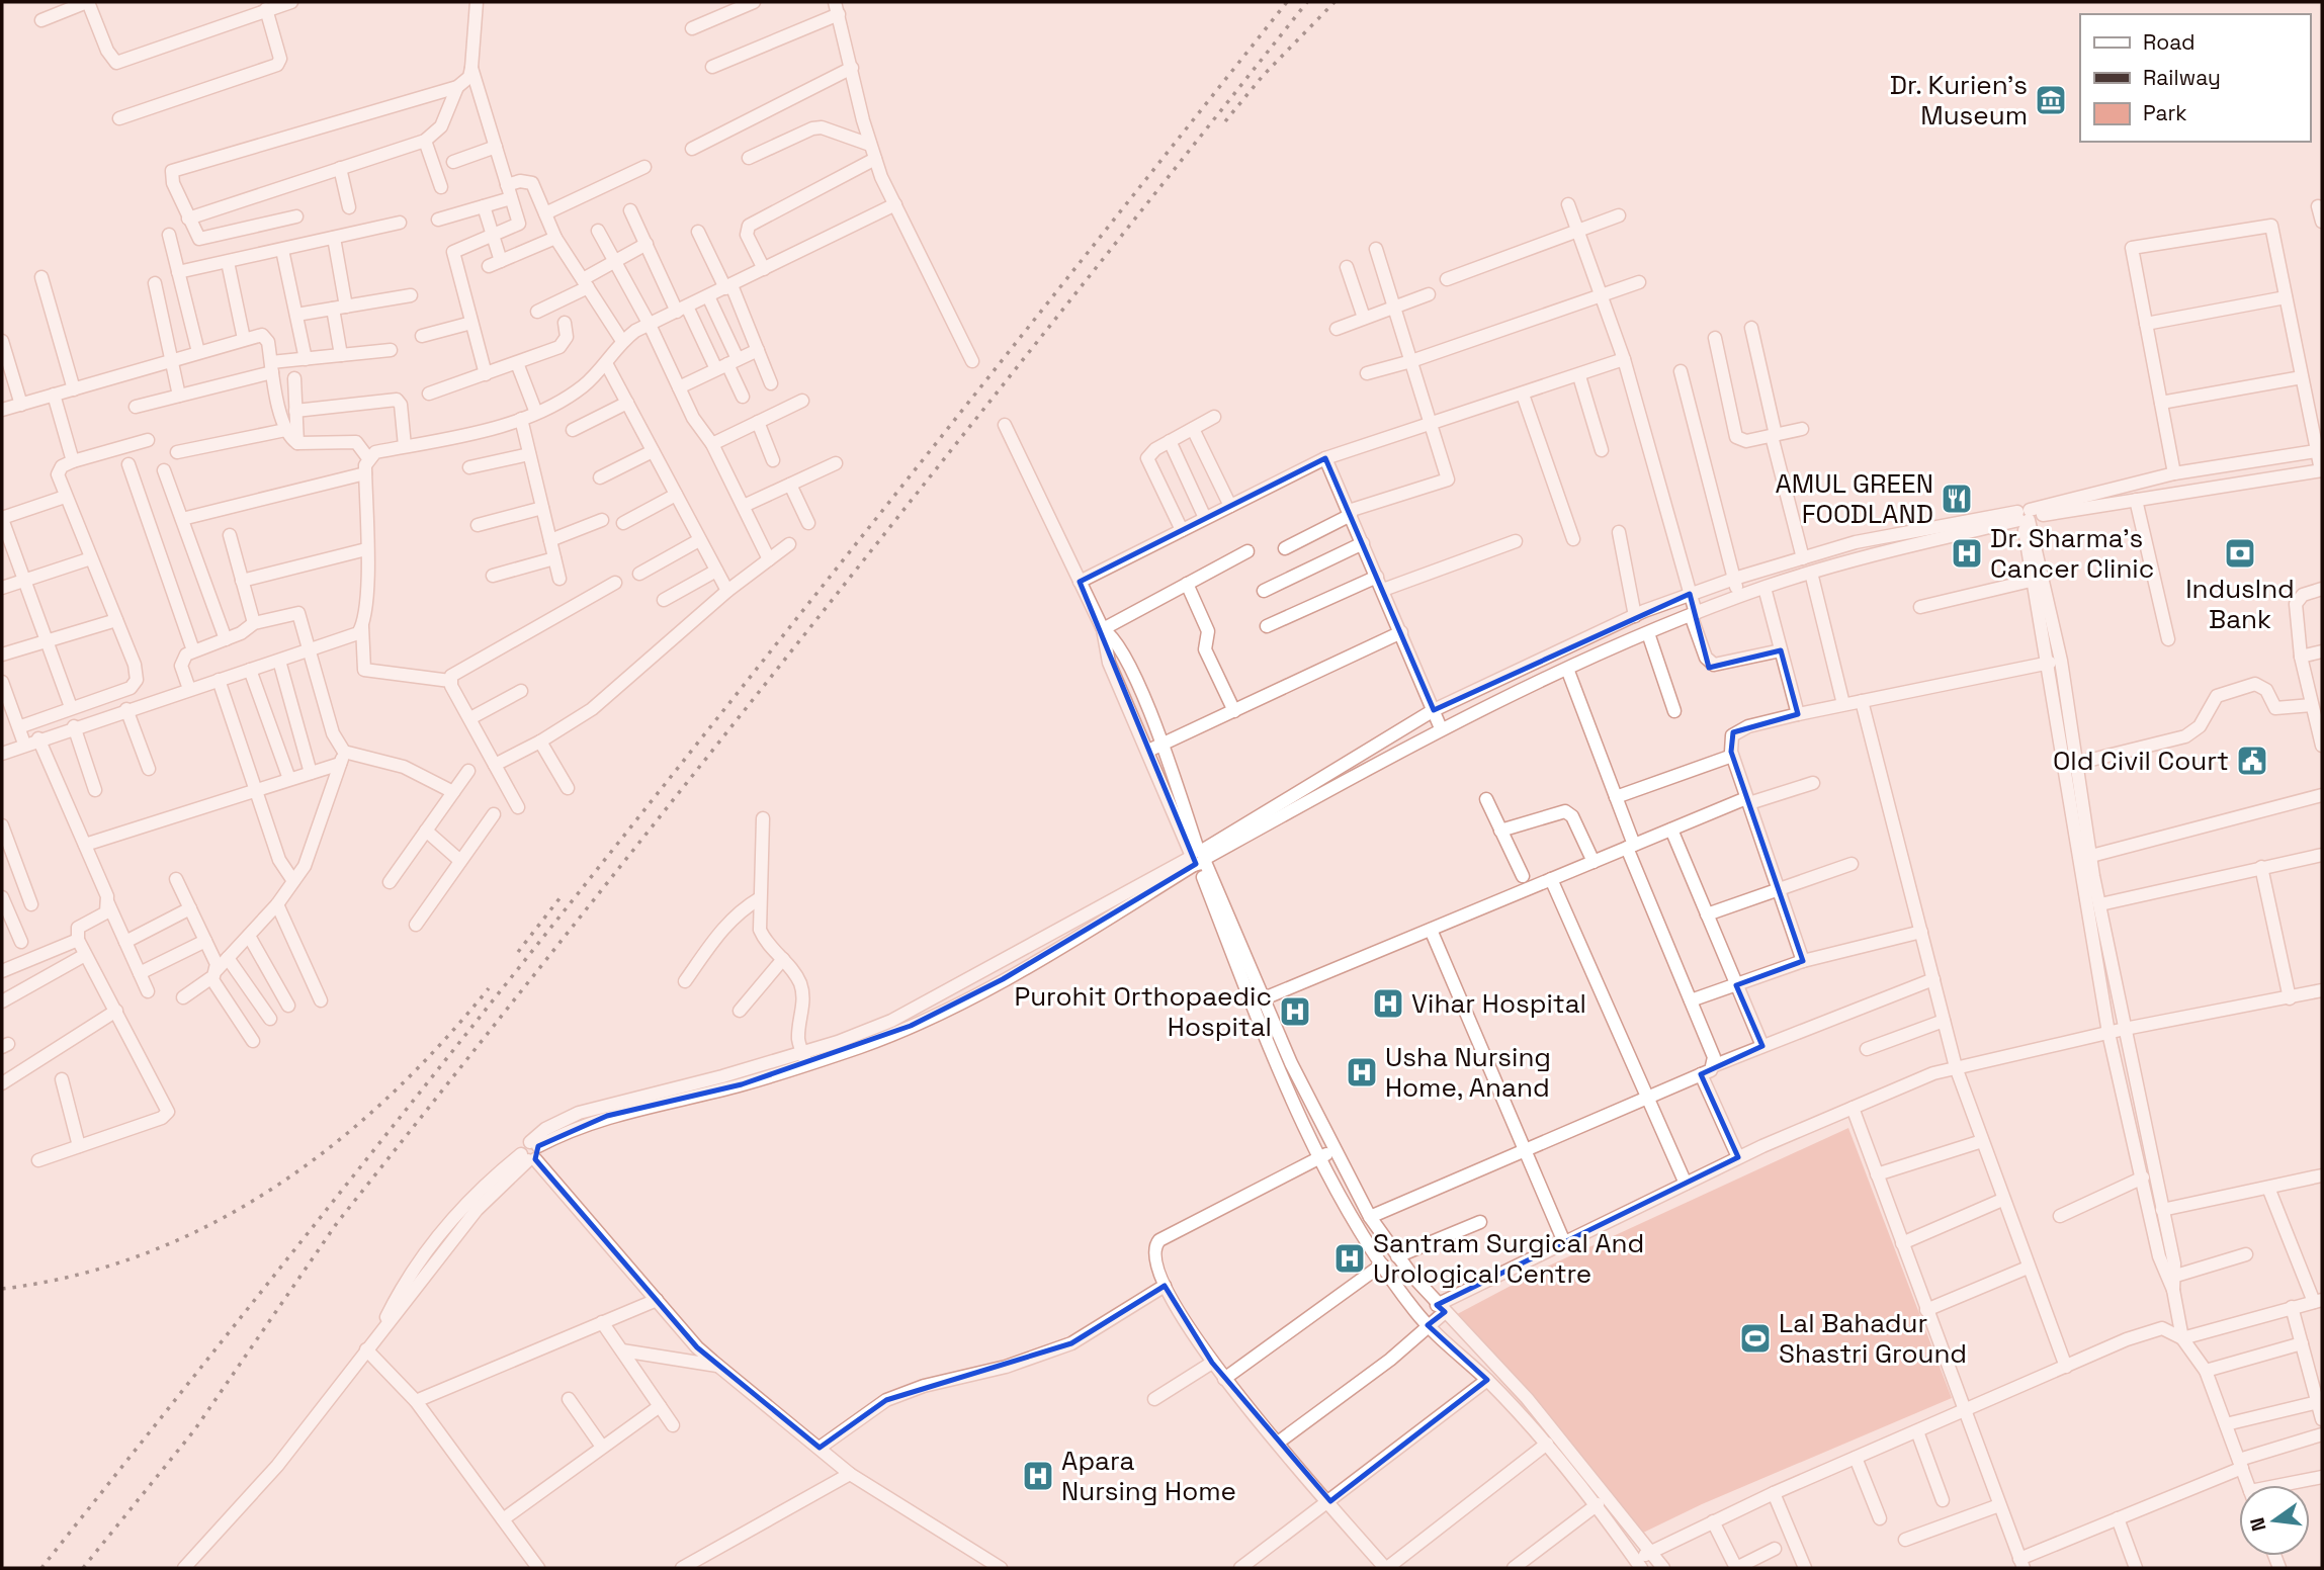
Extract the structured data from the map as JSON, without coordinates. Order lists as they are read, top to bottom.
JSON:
{
  "places": {
    "museum": ["Dr. Kurien's Museum"],
    "restaurant": ["AMUL GREEN FOODLAND"],
    "hospital": [
      "Dr. Sharma's Cancer Clinic",
      "Vihar Hospital",
      "Purohit Orthopaedic Hospital",
      "Usha Nursing Home, Anand",
      "Santram Surgical And Urological Centre",
      "Apara Nursing Home"
    ],
    "bank": ["IndusInd Bank"],
    "public building": ["Old Civil Court"],
    "sports": ["Lal Bahadur Shastri Ground"]
  },
  "legend": ["Road", "Railway", "Park"],
  "north": "left"
}
